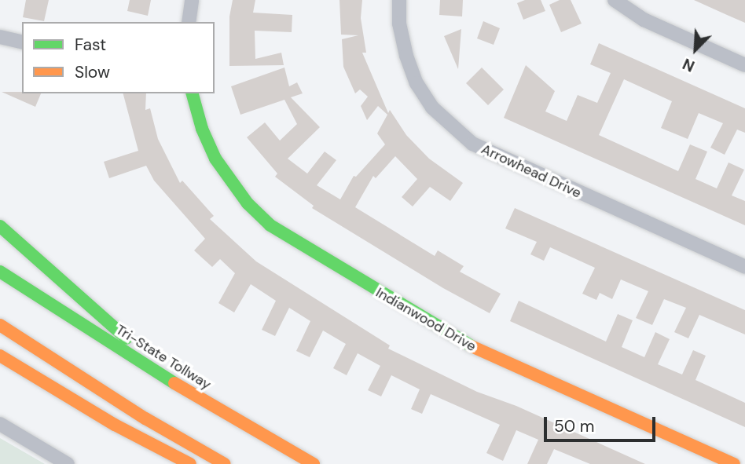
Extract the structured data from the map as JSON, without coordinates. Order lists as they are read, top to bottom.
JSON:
{
  "streets": {
    "main road": ["Indianwood Drive", "Tri-State Tollway"],
    "street": ["Arrowhead Drive"]
  },
  "legend": ["Fast", "Slow"],
  "scale_bar": "50 m",
  "north": "bottom left"
}
